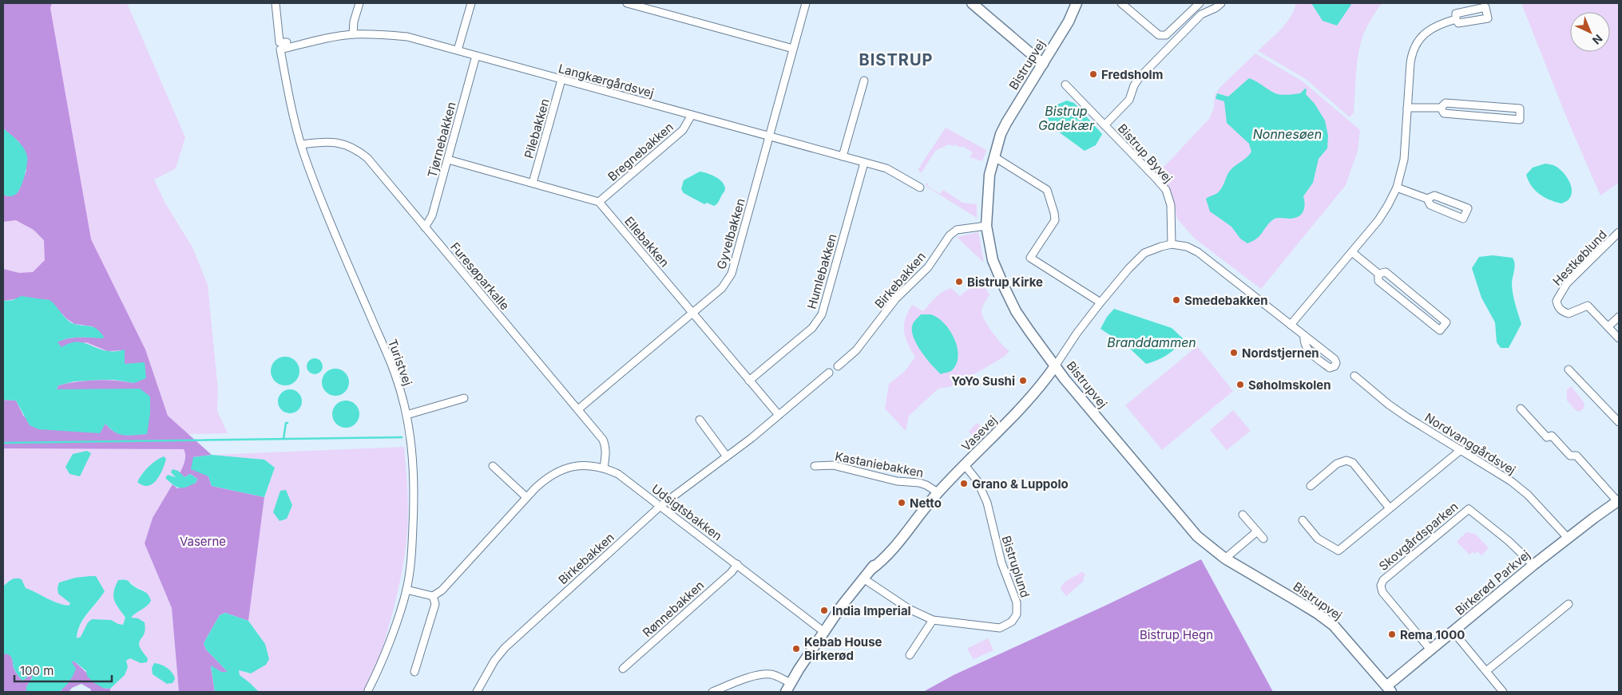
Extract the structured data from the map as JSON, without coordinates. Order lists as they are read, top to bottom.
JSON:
{
  "streets": {
    "main road": ["Bistrupvej", "Vasevej", "Birkerød Parkvej"],
    "street": [
      "Langkærgårdsvej",
      "Pilebakken",
      "Tjørnebakken",
      "Bregnebakken",
      "Bistrup Byvej",
      "Gyvelbakken",
      "Ellebakken",
      "Hestkøblund",
      "Humlebakken",
      "Furesøparkalle",
      "Birkebakken",
      "Turistvej",
      "Nordvanggårdsvej",
      "Kastaniebakken",
      "Udsigtsbakken",
      "Skovgårdsparken",
      "Bistruplund",
      "Rønnebakken"
    ]
  },
  "crossings": [
    ["Bistrupvej", "Birkebakken"],
    ["Bistrupvej", "Vasevej"],
    ["Bistrupvej", "Birkerød Parkvej"],
    ["Langkærgårdsvej", "Pilebakken"],
    ["Langkærgårdsvej", "Tjørnebakken"],
    ["Langkærgårdsvej", "Bregnebakken"],
    ["Langkærgårdsvej", "Gyvelbakken"],
    ["Langkærgårdsvej", "Humlebakken"],
    ["Langkærgårdsvej", "Turistvej"],
    ["Tjørnebakken", "Furesøparkalle"],
    ["Bregnebakken", "Ellebakken"],
    ["Gyvelbakken", "Ellebakken"],
    ["Gyvelbakken", "Furesøparkalle"],
    ["Ellebakken", "Humlebakken"],
    ["Ellebakken", "Birkebakken"],
    ["Furesøparkalle", "Turistvej"],
    ["Furesøparkalle", "Udsigtsbakken"],
    ["Birkebakken", "Udsigtsbakken"],
    ["Vasevej", "Kastaniebakken"],
    ["Vasevej", "Udsigtsbakken"],
    ["Vasevej", "Bistruplund"],
    ["Nordvanggårdsvej", "Birkerød Parkvej"],
    ["Udsigtsbakken", "Rønnebakken"],
    ["Skovgårdsparken", "Birkerød Parkvej"]
  ],
  "districts": ["BISTRUP"],
  "water": ["Bistrup Gadekær", "Nonnesøen", "Branddammen"],
  "parks": ["Vaserne", "Bistrup Hegn"],
  "places": [
    "Fredsholm",
    "Bistrup Kirke",
    "Smedebakken",
    "Nordstjernen",
    "YoYo Sushi",
    "Søholmskolen",
    "Grano & Luppolo",
    "Netto",
    "India Imperial",
    "Rema 1000",
    "Kebab House Birkerød"
  ],
  "scale_bar": "100 m",
  "north": "bottom right"
}
